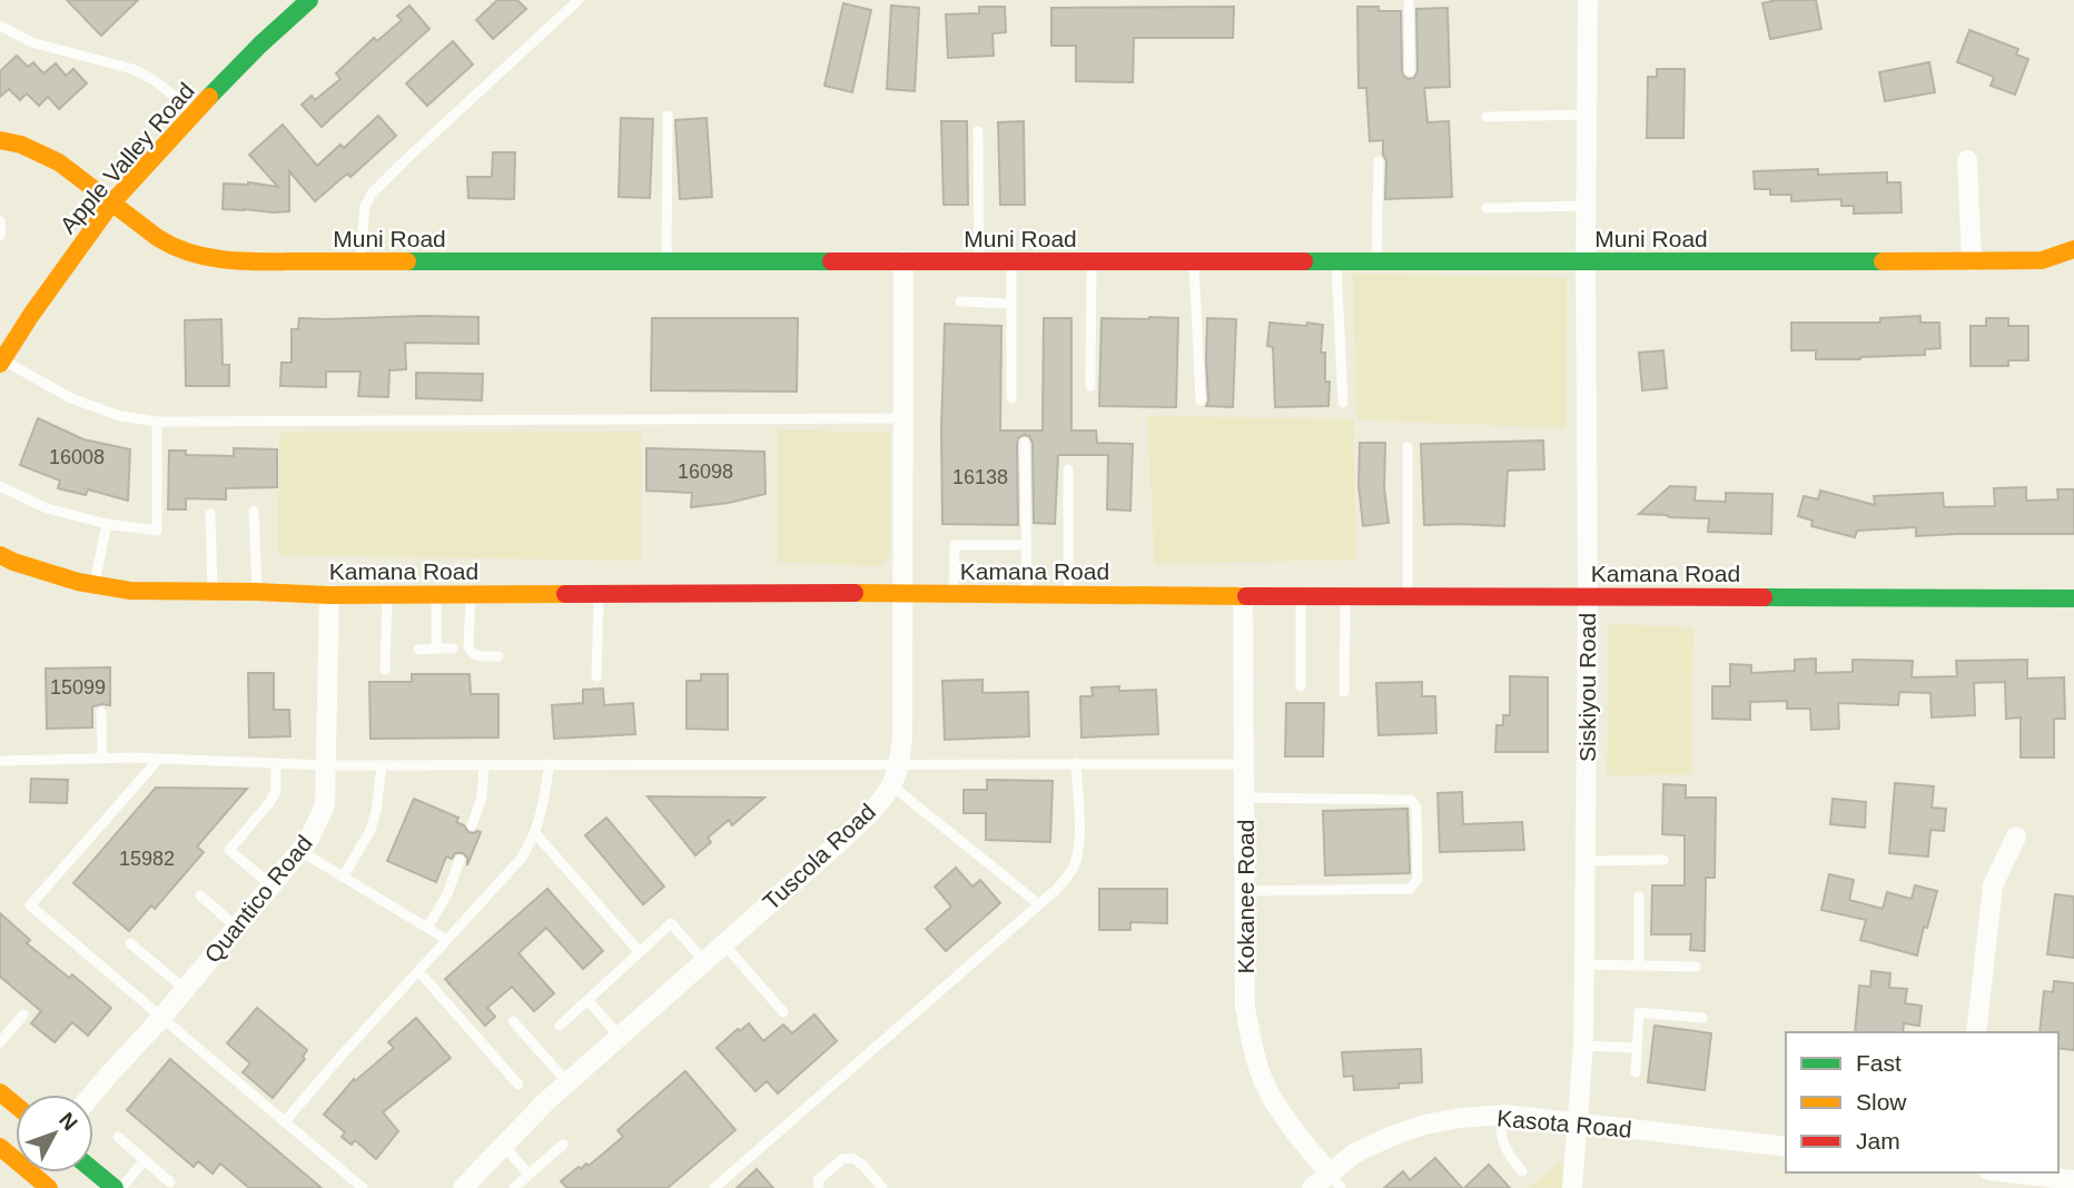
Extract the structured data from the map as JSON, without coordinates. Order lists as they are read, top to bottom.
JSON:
{
  "streets": {
    "street": [
      "Apple Valley Road",
      "Muni Road",
      "Kamana Road",
      "Siskiyou Road",
      "Tuscola Road",
      "Kokanee Road",
      "Quantico Road",
      "Kasota Road"
    ]
  },
  "crossings": [
    ["Apple Valley Road", "Muni Road"],
    ["Muni Road", "Siskiyou Road"],
    ["Muni Road", "Tuscola Road"],
    ["Kamana Road", "Siskiyou Road"],
    ["Kamana Road", "Tuscola Road"],
    ["Kamana Road", "Kokanee Road"],
    ["Kamana Road", "Quantico Road"],
    ["Siskiyou Road", "Kasota Road"],
    ["Kokanee Road", "Kasota Road"]
  ],
  "house_numbers": [
    "16008",
    "16098",
    "16138",
    "15099",
    "15982"
  ],
  "legend": ["Fast", "Slow", "Jam"],
  "north": "top right"
}
